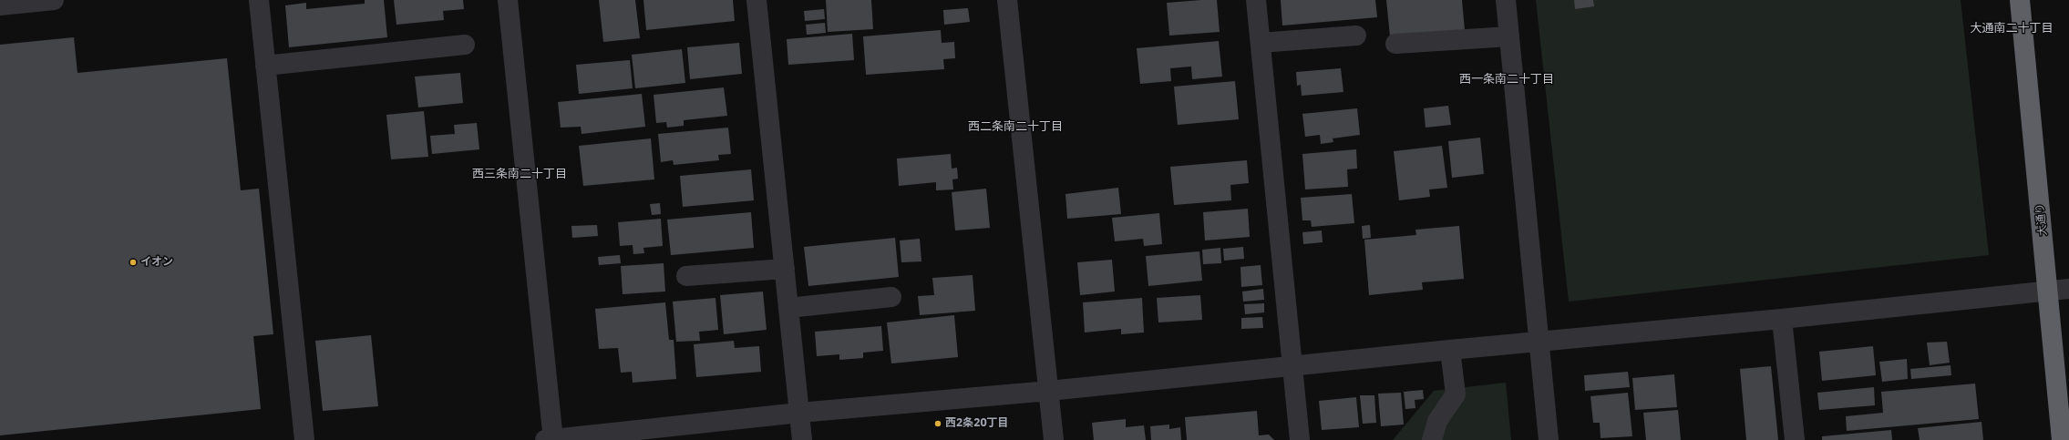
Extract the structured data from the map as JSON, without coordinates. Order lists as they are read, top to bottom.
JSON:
{
  "streets": {
    "highway": ["大通り"]
  },
  "districts": [
    "大通南二十丁目",
    "西一条南二十丁目",
    "西二条南二十丁目",
    "西三条南二十丁目"
  ],
  "places": ["イオン", "西2条20丁目"]
}
